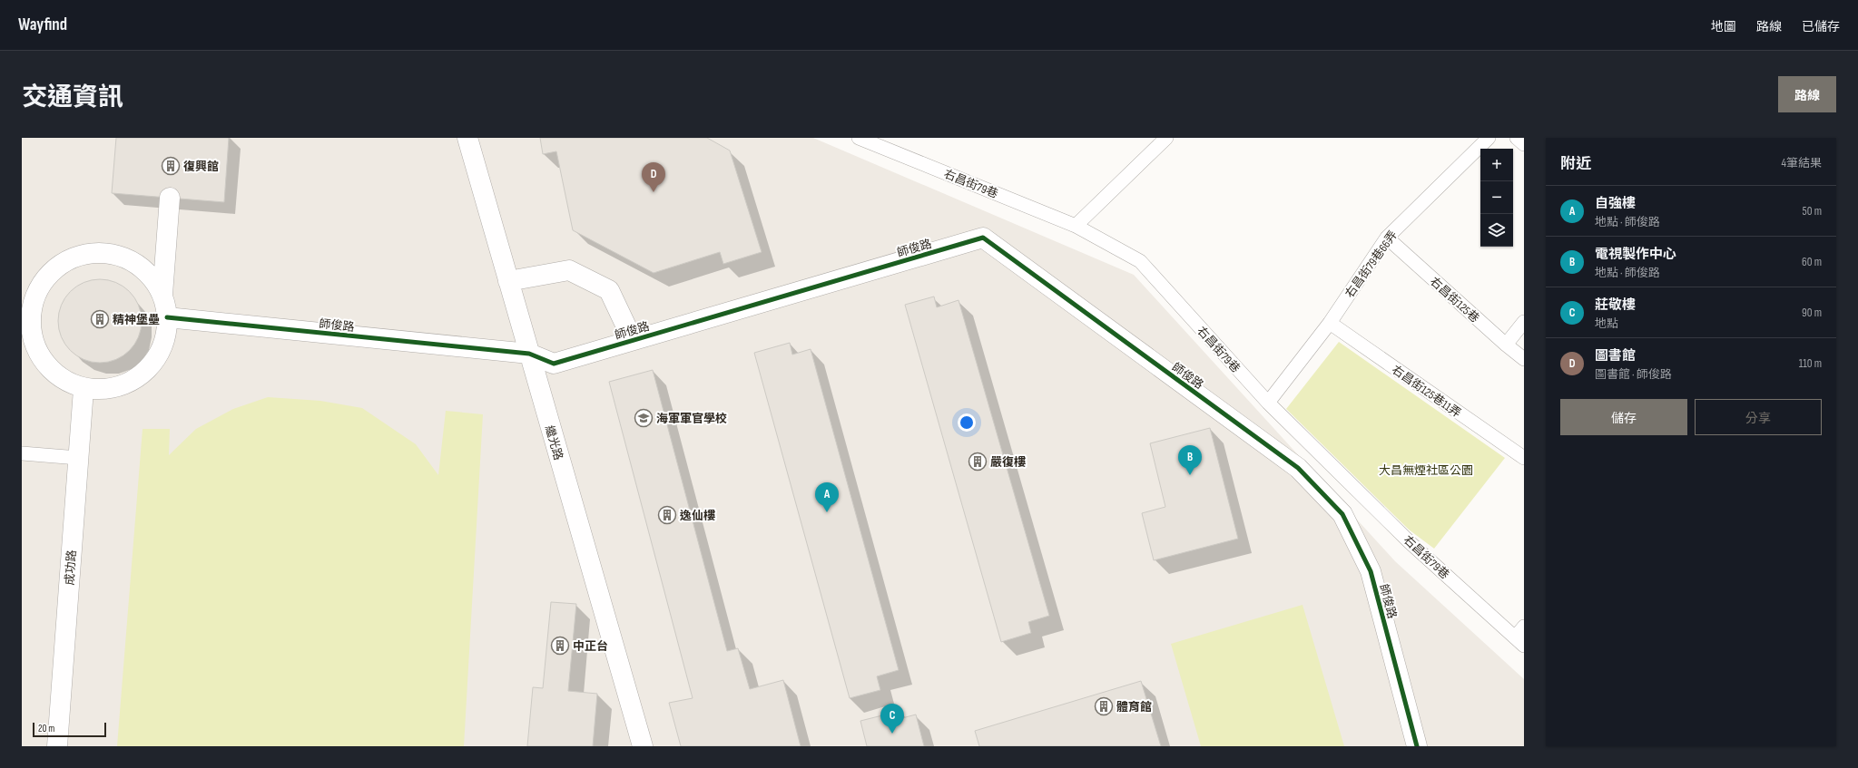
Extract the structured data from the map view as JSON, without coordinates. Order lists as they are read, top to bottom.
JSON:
{
  "streets": {
    "street": ["師俊路", "繼光路", "成功路"],
    "lane": [
      "右昌街79巷",
      "右昌街79巷66弄",
      "右昌街125巷",
      "右昌街125巷11弄"
    ]
  },
  "crossings": [
    ["右昌街79巷", "右昌街79巷66弄"],
    ["師俊路", "繼光路"],
    ["右昌街79巷66弄", "右昌街125巷"],
    ["右昌街79巷66弄", "右昌街125巷11弄"]
  ],
  "parks": ["大昌無煙社區公園"],
  "places": {
    "building": [
      "復興館",
      "精神堡壘",
      "嚴復樓",
      "逸仙樓",
      "中正台",
      "體育館"
    ],
    "school or university": ["海軍軍官學校"]
  },
  "scale_bar": "20 m",
  "page": {
    "header": "Wayfind",
    "nav": ["地圖", "路線", "已儲存"],
    "title": "交通資訊",
    "buttons": [
      "路線",
      ["儲存", "分享"]
    ],
    "heading": ["附近", "4筆結果"],
    "map_buttons": ["+", "−"],
    "pins": [
      "D",
      "B",
      "A",
      "C"
    ],
    "list": [
      {
        "mark": "A",
        "name": "自強樓",
        "note": "地點 · 師俊路",
        "value": "50 m"
      },
      {
        "mark": "B",
        "name": "電視製作中心",
        "note": "地點 · 師俊路",
        "value": "60 m"
      },
      {
        "mark": "C",
        "name": "莊敬樓",
        "note": "地點",
        "value": "90 m"
      },
      {
        "mark": "D",
        "name": "圖書館",
        "note": "圖書館 · 師俊路",
        "value": "110 m"
      }
    ],
    "scale": "20 m"
  }
}
